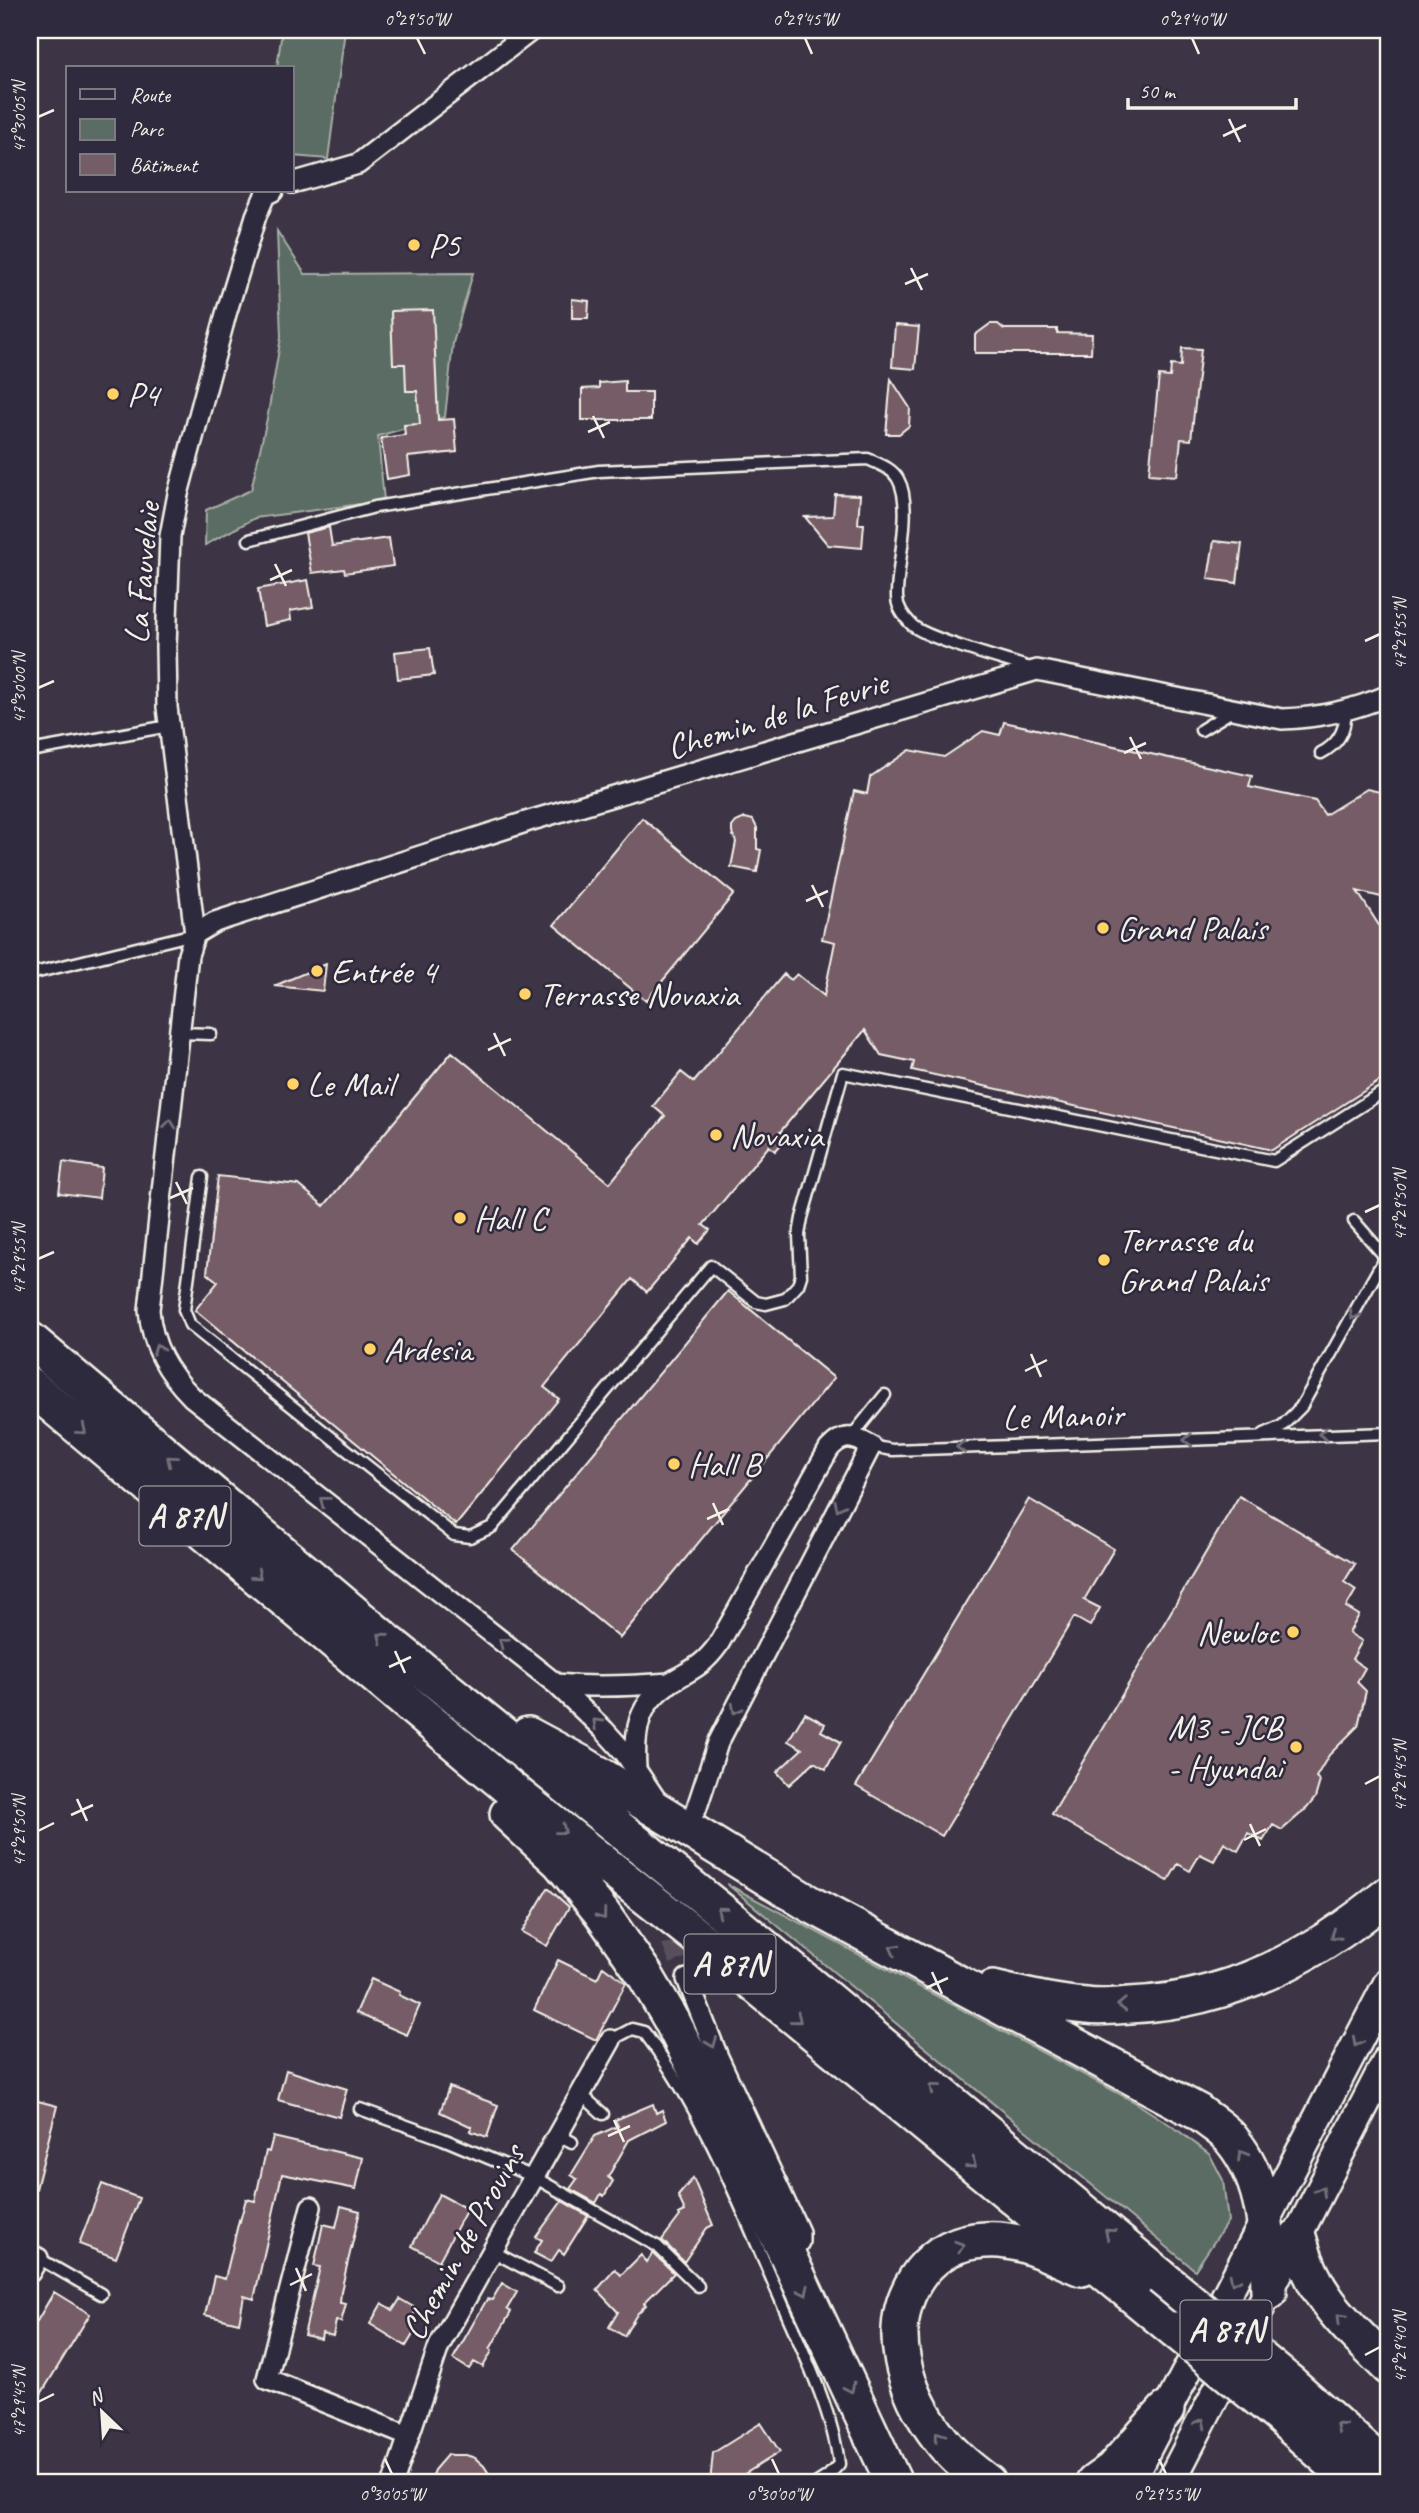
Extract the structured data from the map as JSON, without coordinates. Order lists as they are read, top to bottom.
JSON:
{
  "streets": {
    "highway": ["A 87N"],
    "street": ["La Fauvelaie", "Chemin de la Fevrie", "Chemin de Provins"],
    "lane": ["Le Manoir"]
  },
  "crossings": [
    ["La Fauvelaie", "Chemin de la Fevrie"]
  ],
  "one_way": ["Le Manoir"],
  "places": [
    "P5",
    "P4",
    "Grand Palais",
    "Entrée 4",
    "Terrasse Novaxia",
    "Le Mail",
    "Novaxia",
    "Hall C",
    "Terrasse du Grand Palais",
    "Ardesia",
    "Hall B",
    "Newloc",
    "M3 - JCB - Hyundai"
  ],
  "legend": ["Route", "Parc", "Bâtiment"],
  "scale_bar": "50 m",
  "north": "top left",
  "coordinates": [
    "0°29'50\"W",
    "0°29'45\"W",
    "0°29'40\"W",
    "47°30'05\"N",
    "47°29'55\"N",
    "47°30'00\"N",
    "47°29'50\"N",
    "47°29'45\"N",
    "47°29'40\"N",
    "0°30'05\"W",
    "0°30'00\"W",
    "0°29'55\"W"
  ]
}
